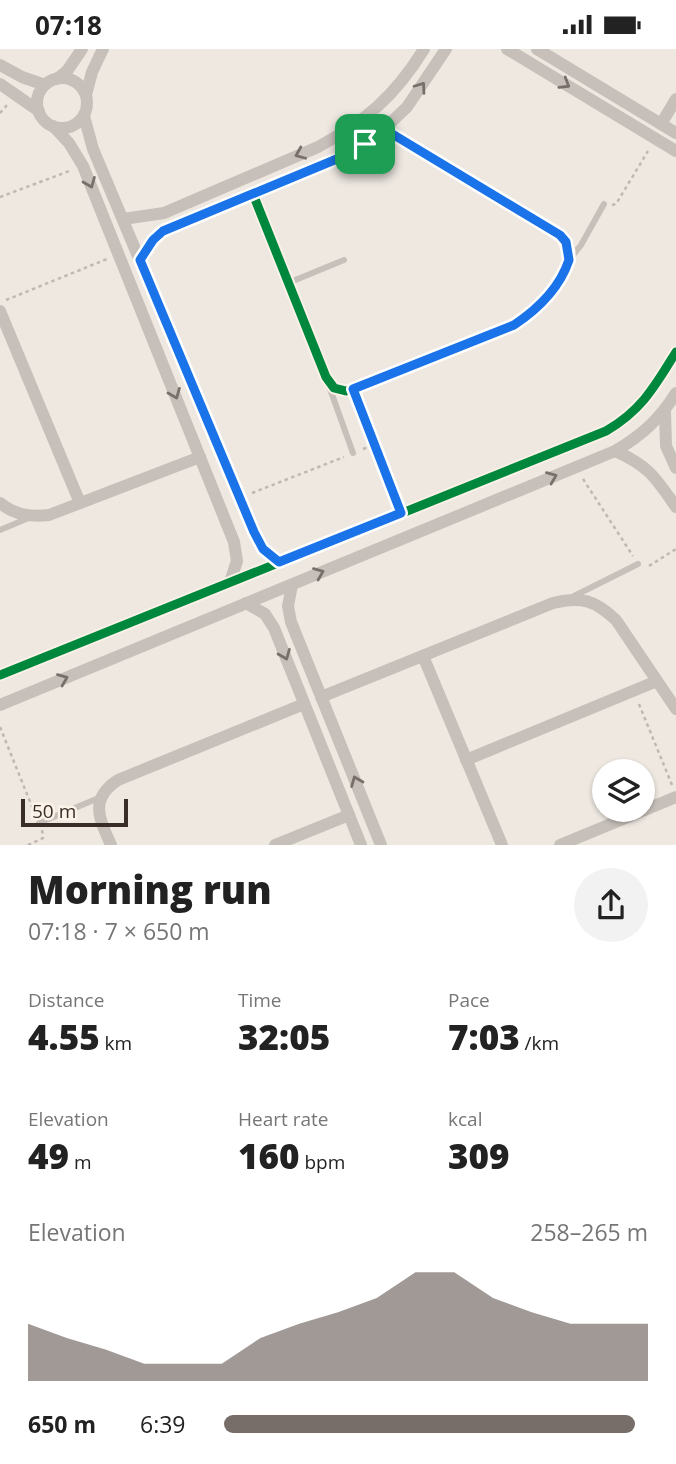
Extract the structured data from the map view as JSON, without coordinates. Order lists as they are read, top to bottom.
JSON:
{
  "scale_bar": "50 m",
  "page": {
    "status": "07:18",
    "scale": "50 m",
    "heading": ["Morning run", "07:18 · 7 × 650 m"],
    "stats": [
      ["Distance", "4.55 km"],
      ["Time", "32:05"],
      ["Pace", "7:03 /km"],
      ["Elevation", "49 m"],
      ["Heart rate", "160 bpm"],
      ["kcal", "309"]
    ],
    "chart": ["Elevation", "258–265 m"],
    "list": [
      {
        "name": "650 m",
        "note": "6:39"
      }
    ]
  }
}
